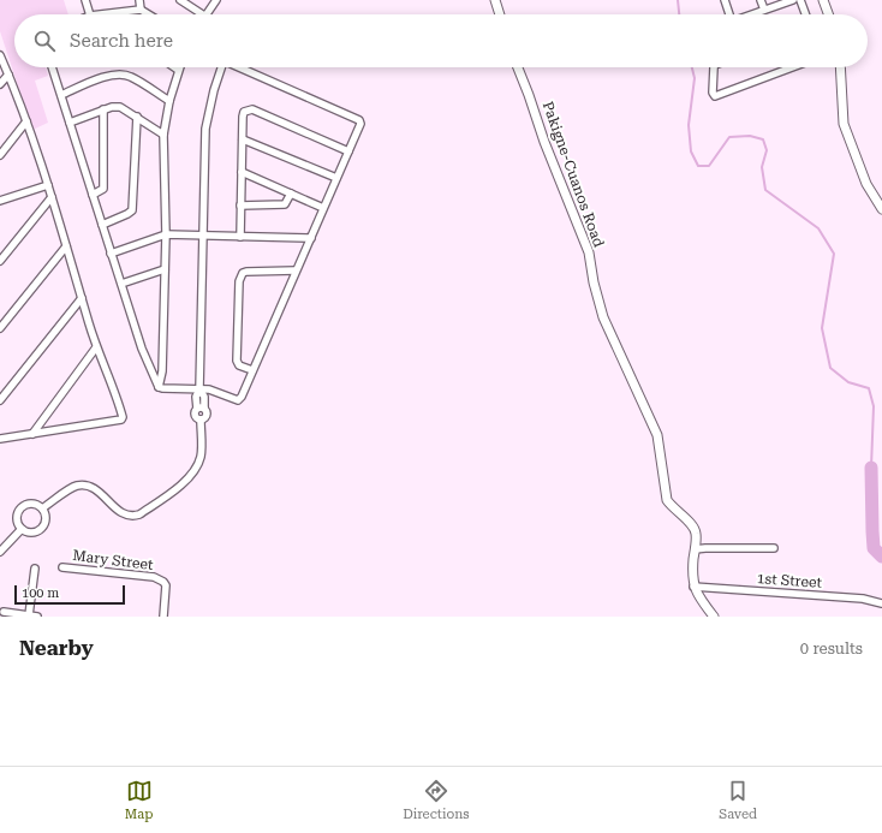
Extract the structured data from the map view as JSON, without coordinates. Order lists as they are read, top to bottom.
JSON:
{
  "streets": {
    "street": ["Pakigne-Cuanos Road", "Mary Street", "1st Street"]
  },
  "crossings": [
    ["Pakigne-Cuanos Road", "1st Street"]
  ],
  "scale_bar": "100 m",
  "page": {
    "search": "Search here",
    "scale": "100 m",
    "heading": ["Nearby", "0 results"],
    "nav": ["Map", "Directions", "Saved"]
  }
}
